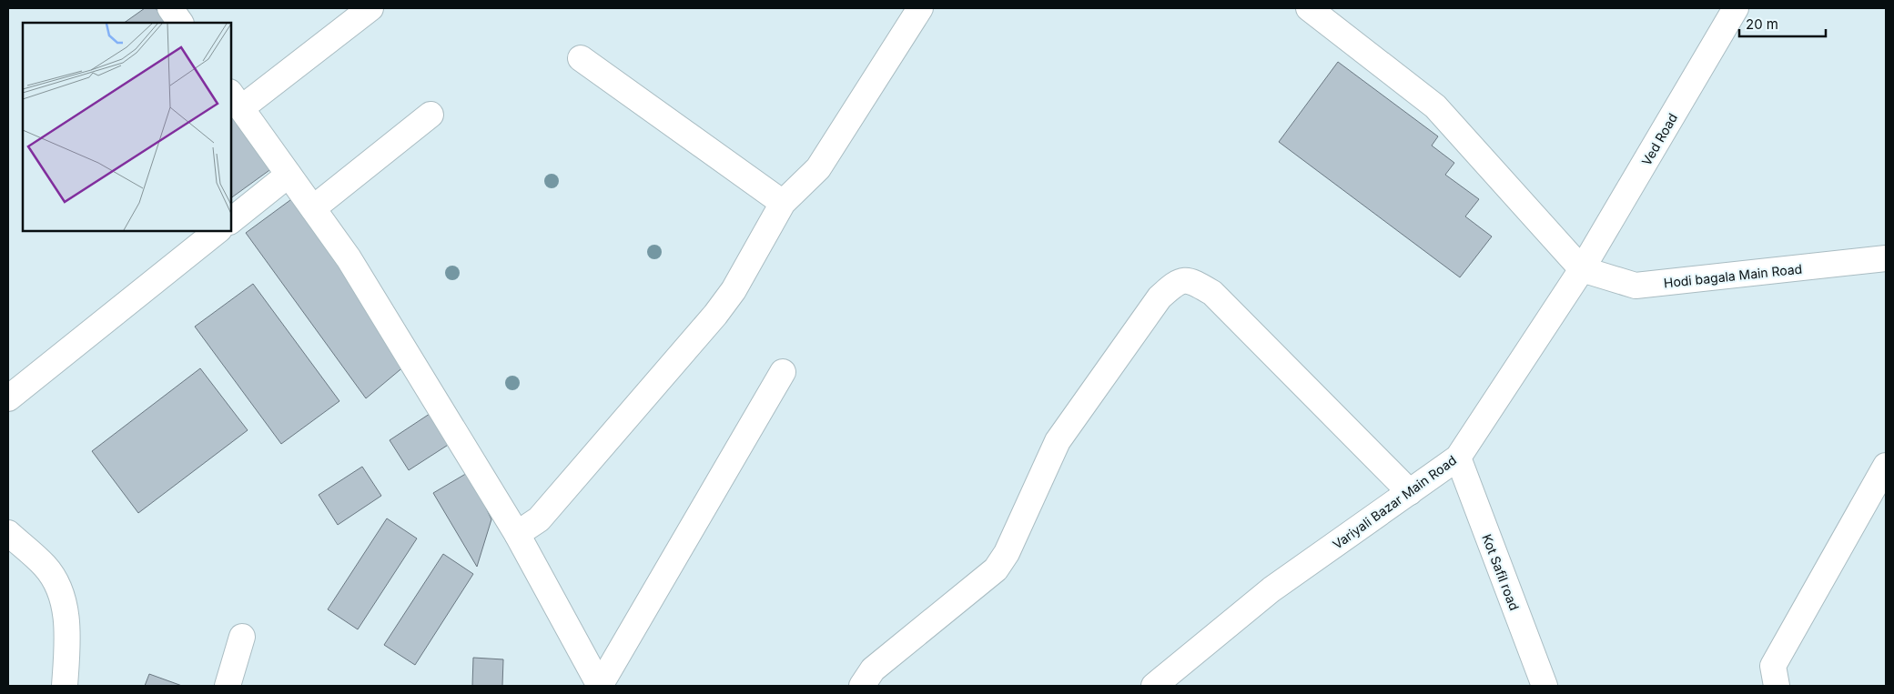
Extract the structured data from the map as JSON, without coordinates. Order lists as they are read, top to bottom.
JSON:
{
  "streets": {
    "street": [
      "Ved Road",
      "Hodi bagala Main Road",
      "Variyali Bazar Main Road",
      "Kot Safil road"
    ]
  },
  "crossings": [
    ["Ved Road", "Hodi bagala Main Road"],
    ["Ved Road", "Variyali Bazar Main Road"],
    ["Hodi bagala Main Road", "Variyali Bazar Main Road"],
    ["Variyali Bazar Main Road", "Kot Safil road"]
  ],
  "scale_bar": "20 m"
}
